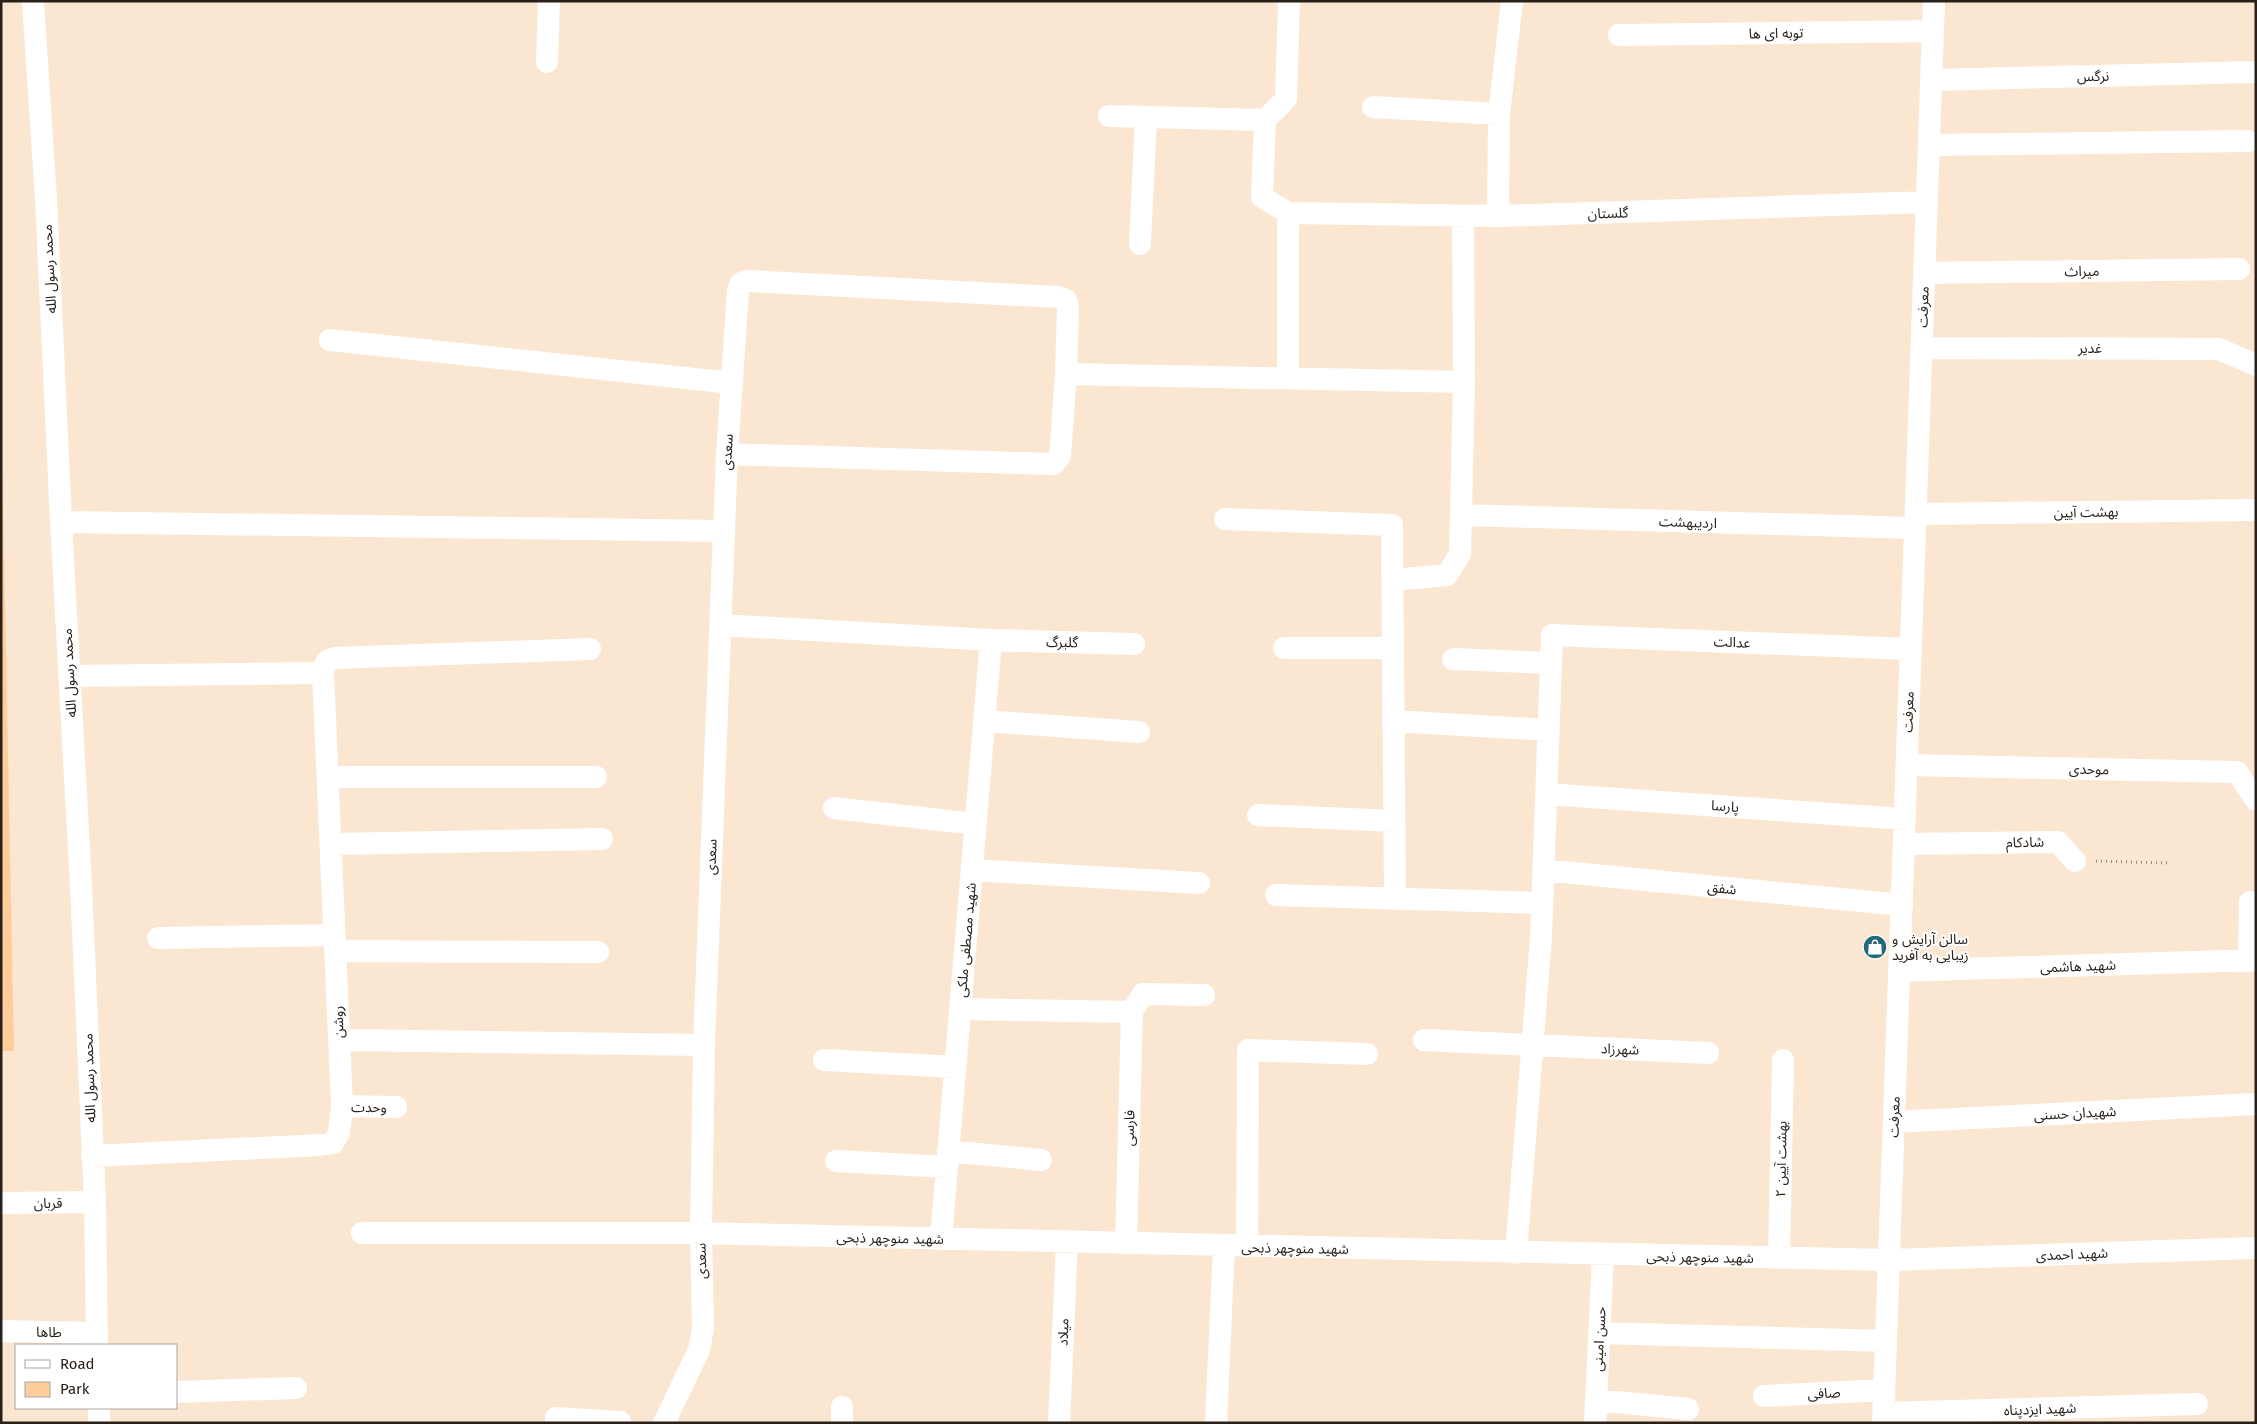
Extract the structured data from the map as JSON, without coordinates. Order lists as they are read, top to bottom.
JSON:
{
  "streets": {
    "street": [
      "توبه ای ها",
      "نرگس",
      "گلستان",
      "محمد رسول الله",
      "میراث",
      "معرفت",
      "غدیر",
      "سعدی",
      "بهشت آیین",
      "اردیبهشت",
      "گلبرگ",
      "عدالت",
      "موحدی",
      "پارسا",
      "شادکام",
      "شفق",
      "شهید مصطفی ملکی",
      "شهید هاشمی",
      "روشن",
      "شهرزاد",
      "وحدت",
      "شهیدان حسنی",
      "فارسی",
      "بهشت آیین ۲",
      "قربان",
      "شهید منوچهر ذبحی",
      "شهید احمدی",
      "طاها",
      "میلاد",
      "حسن امینی",
      "صافی",
      "شهید ایزدپناه"
    ]
  },
  "crossings": [
    ["توبه ای ها", "معرفت"],
    ["نرگس", "معرفت"],
    ["گلستان", "معرفت"],
    ["محمد رسول الله", "روشن"],
    ["محمد رسول الله", "قربان"],
    ["محمد رسول الله", "طاها"],
    ["میراث", "معرفت"],
    ["معرفت", "غدیر"],
    ["معرفت", "بهشت آیین"],
    ["معرفت", "اردیبهشت"],
    ["معرفت", "عدالت"],
    ["معرفت", "موحدی"],
    ["معرفت", "پارسا"],
    ["معرفت", "شادکام"],
    ["معرفت", "شفق"],
    ["معرفت", "شهید هاشمی"],
    ["معرفت", "شهیدان حسنی"],
    ["معرفت", "شهید منوچهر ذبحی"],
    ["معرفت", "شهید احمدی"],
    ["معرفت", "صافی"],
    ["معرفت", "شهید ایزدپناه"],
    ["سعدی", "گلبرگ"],
    ["سعدی", "شهید منوچهر ذبحی"],
    ["بهشت آیین", "اردیبهشت"],
    ["گلبرگ", "شهید مصطفی ملکی"],
    ["شهید مصطفی ملکی", "شهید منوچهر ذبحی"],
    ["روشن", "وحدت"],
    ["فارسی", "شهید منوچهر ذبحی"],
    ["بهشت آیین ۲", "شهید منوچهر ذبحی"],
    ["شهید منوچهر ذبحی", "شهید احمدی"],
    ["شهید منوچهر ذبحی", "میلاد"],
    ["شهید منوچهر ذبحی", "حسن امینی"]
  ],
  "places": {
    "shop": ["سالن آرایش و زیبایی به آفرید"]
  },
  "legend": ["Road", "Park"]
}
